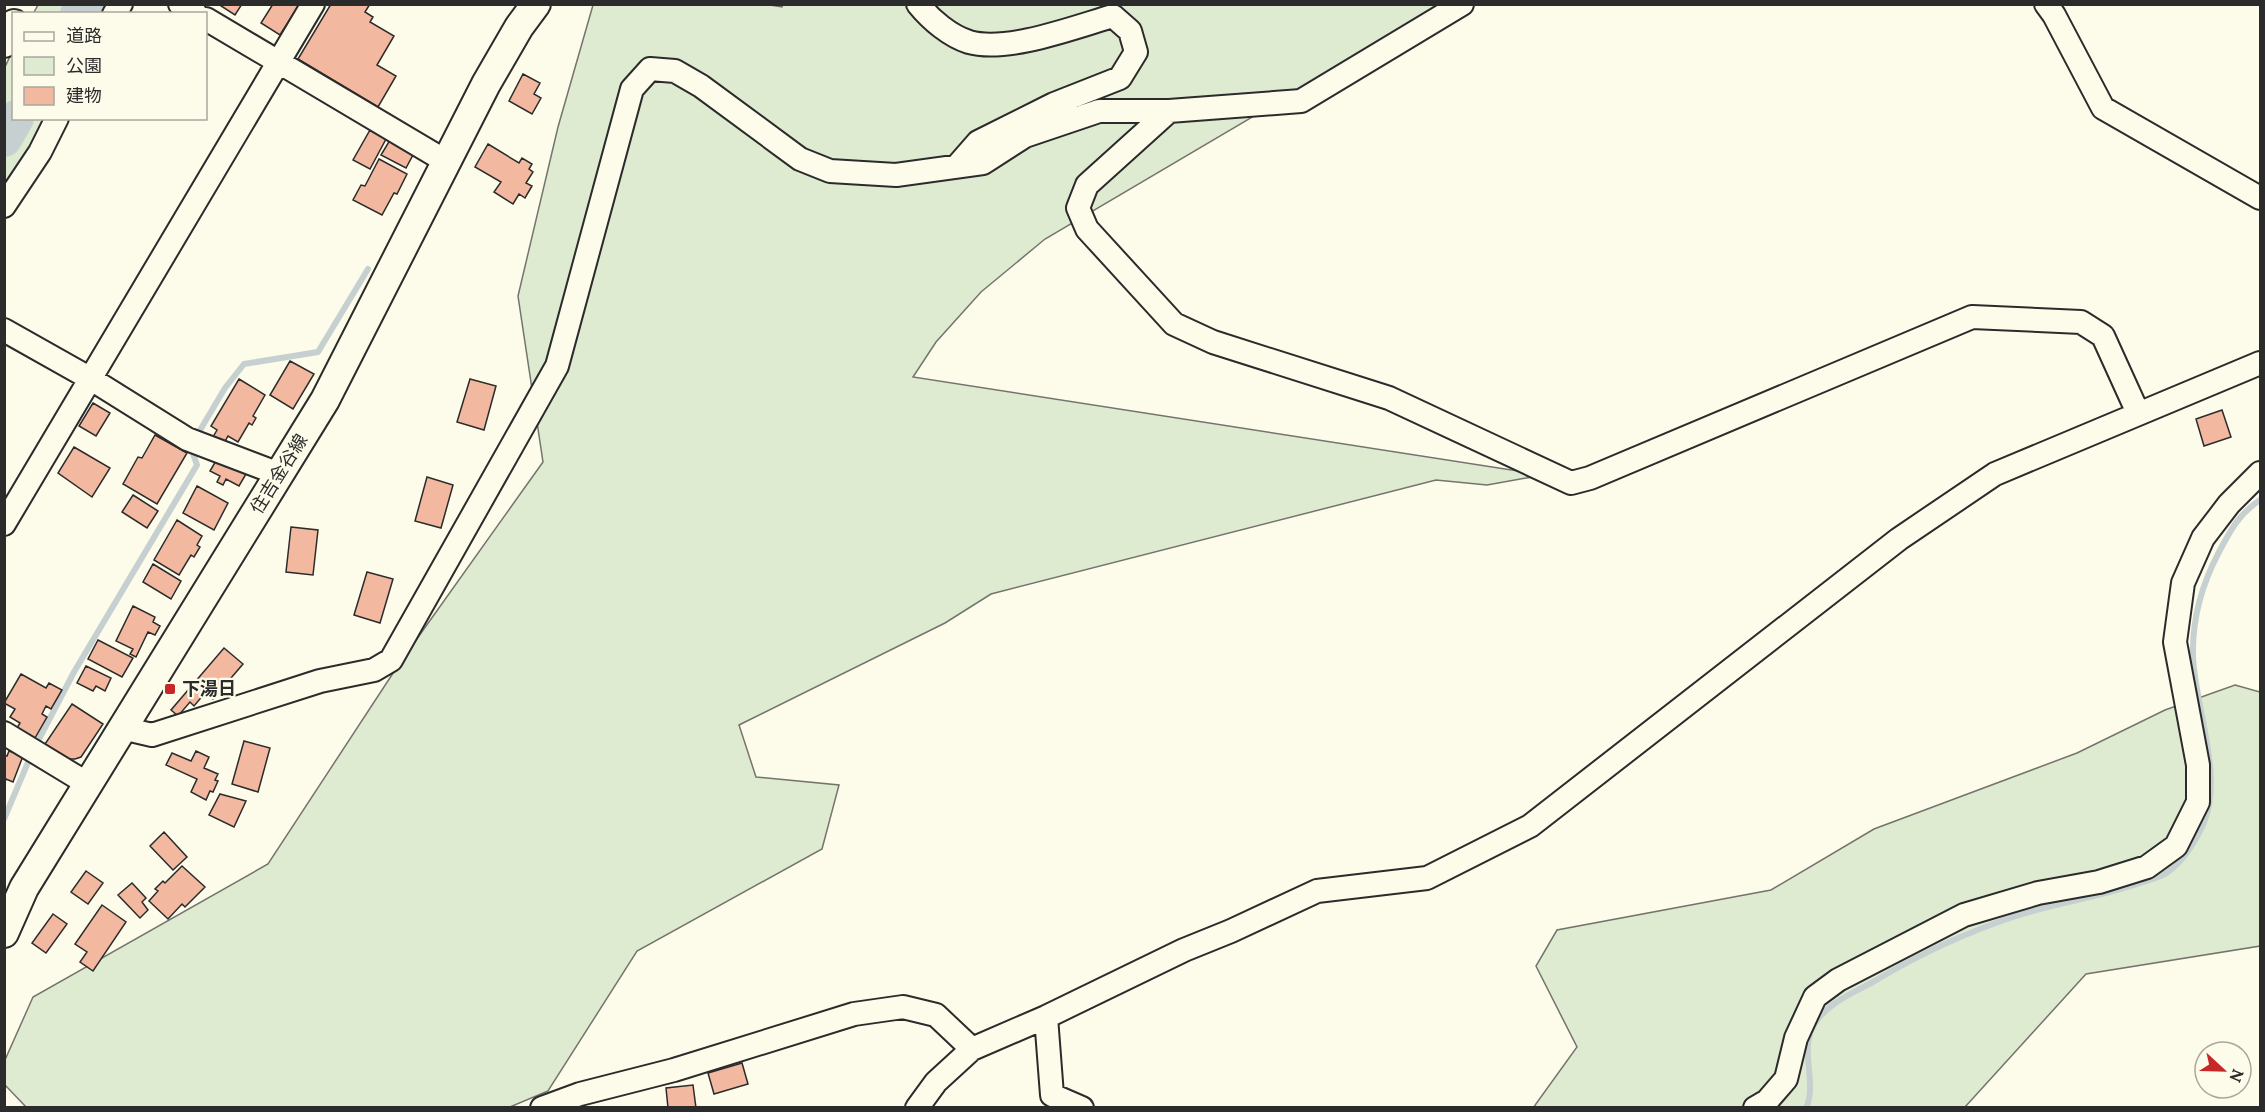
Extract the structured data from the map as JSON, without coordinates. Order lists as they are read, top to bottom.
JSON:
{
  "streets": {
    "main road": ["住吉金谷線"]
  },
  "places": {
    "transit": ["下湯日"]
  },
  "legend": ["道路", "公園", "建物"],
  "north": "right"
}
